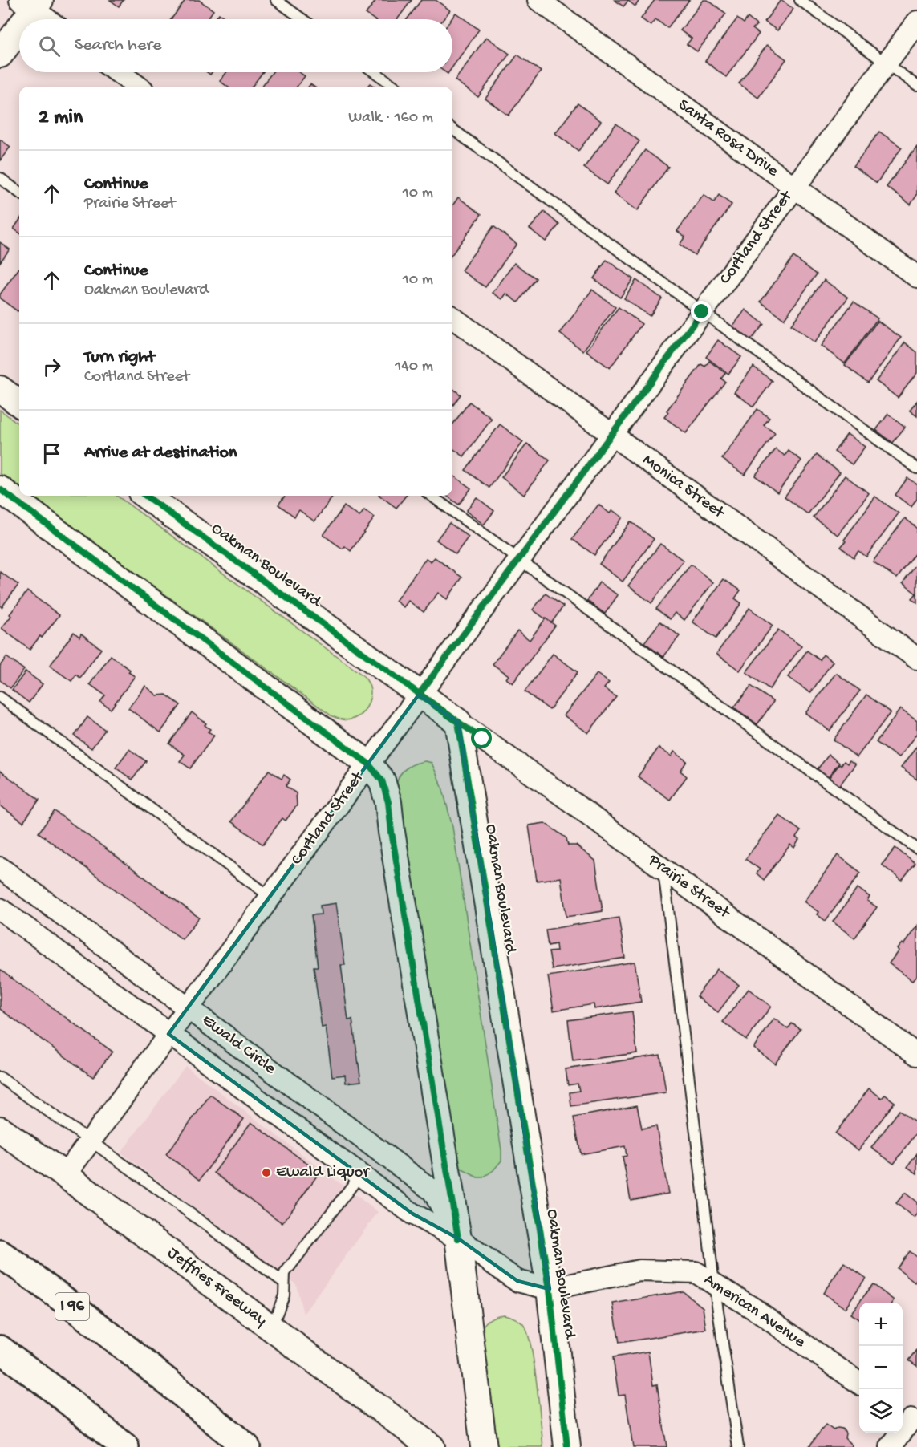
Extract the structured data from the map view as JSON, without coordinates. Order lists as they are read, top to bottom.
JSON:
{
  "streets": {
    "highway": ["I 96"],
    "street": [
      "Santa Rosa Drive",
      "Cortland Street",
      "Monica Street",
      "Oakman Boulevard",
      "Prairie Street",
      "Ewald Circle",
      "Jeffries Freeway",
      "American Avenue"
    ]
  },
  "crossings": [
    ["Santa Rosa Drive", "Cortland Street"],
    ["Cortland Street", "Monica Street"],
    ["Cortland Street", "Oakman Boulevard"],
    ["Cortland Street", "Ewald Circle"],
    ["Cortland Street", "Jeffries Freeway"],
    ["Oakman Boulevard", "Prairie Street"],
    ["Oakman Boulevard", "Ewald Circle"],
    ["Oakman Boulevard", "American Avenue"],
    ["Ewald Circle", "American Avenue"]
  ],
  "places": ["Ewald Liquor"],
  "page": {
    "search": "Search here",
    "heading": ["2 min", "Walk · 160 m"],
    "list": [
      ["Continue", "Prairie Street", "10 m"],
      ["Continue", "Oakman Boulevard", "10 m"],
      ["Turn right", "Cortland Street", "140 m"],
      "Arrive at destination"
    ],
    "map_buttons": ["+", "−"]
  }
}
